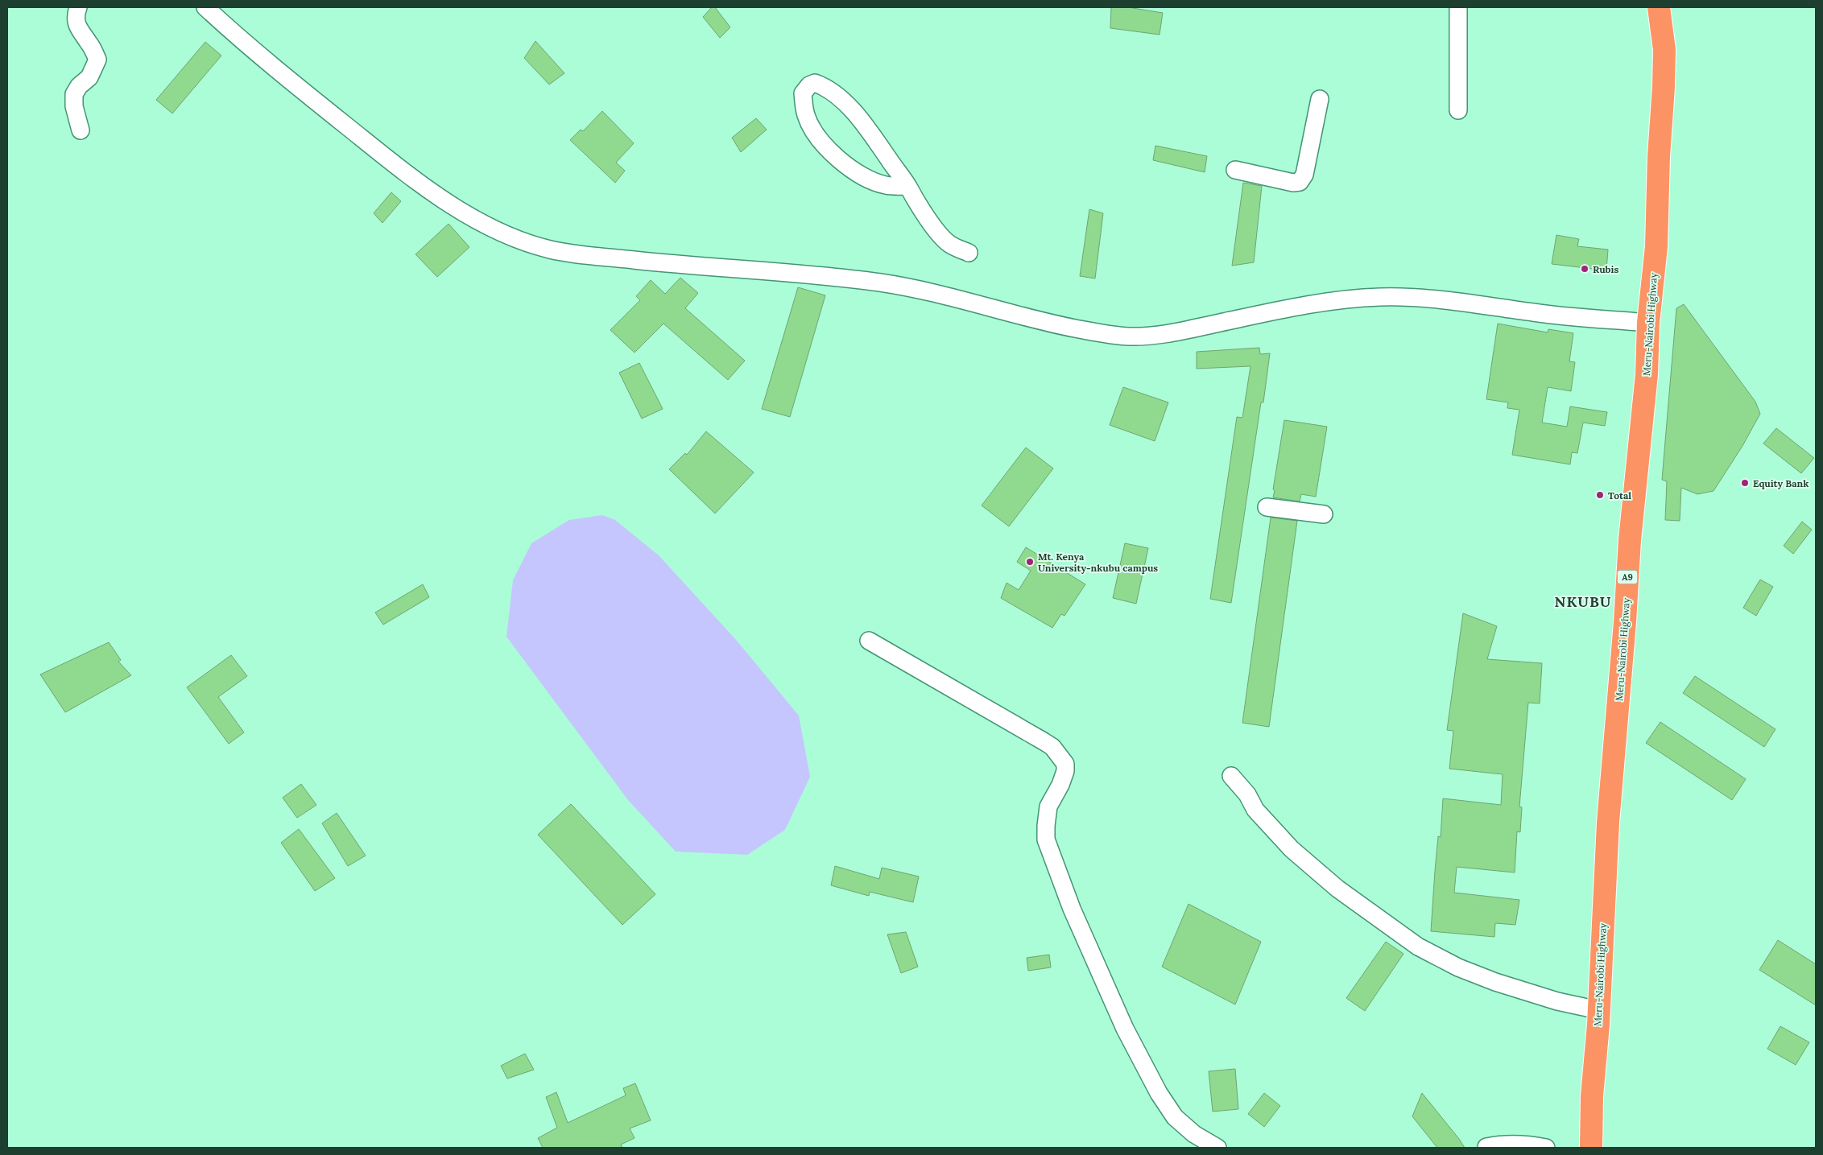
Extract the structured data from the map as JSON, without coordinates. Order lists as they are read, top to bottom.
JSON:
{
  "streets": {
    "highway": ["Meru-Nairobi Highway", "A9"]
  },
  "districts": ["NKUBU"],
  "places": [
    "Rubis",
    "Equity Bank",
    "Total",
    "Mt. Kenya University-nkubu campus"
  ]
}
